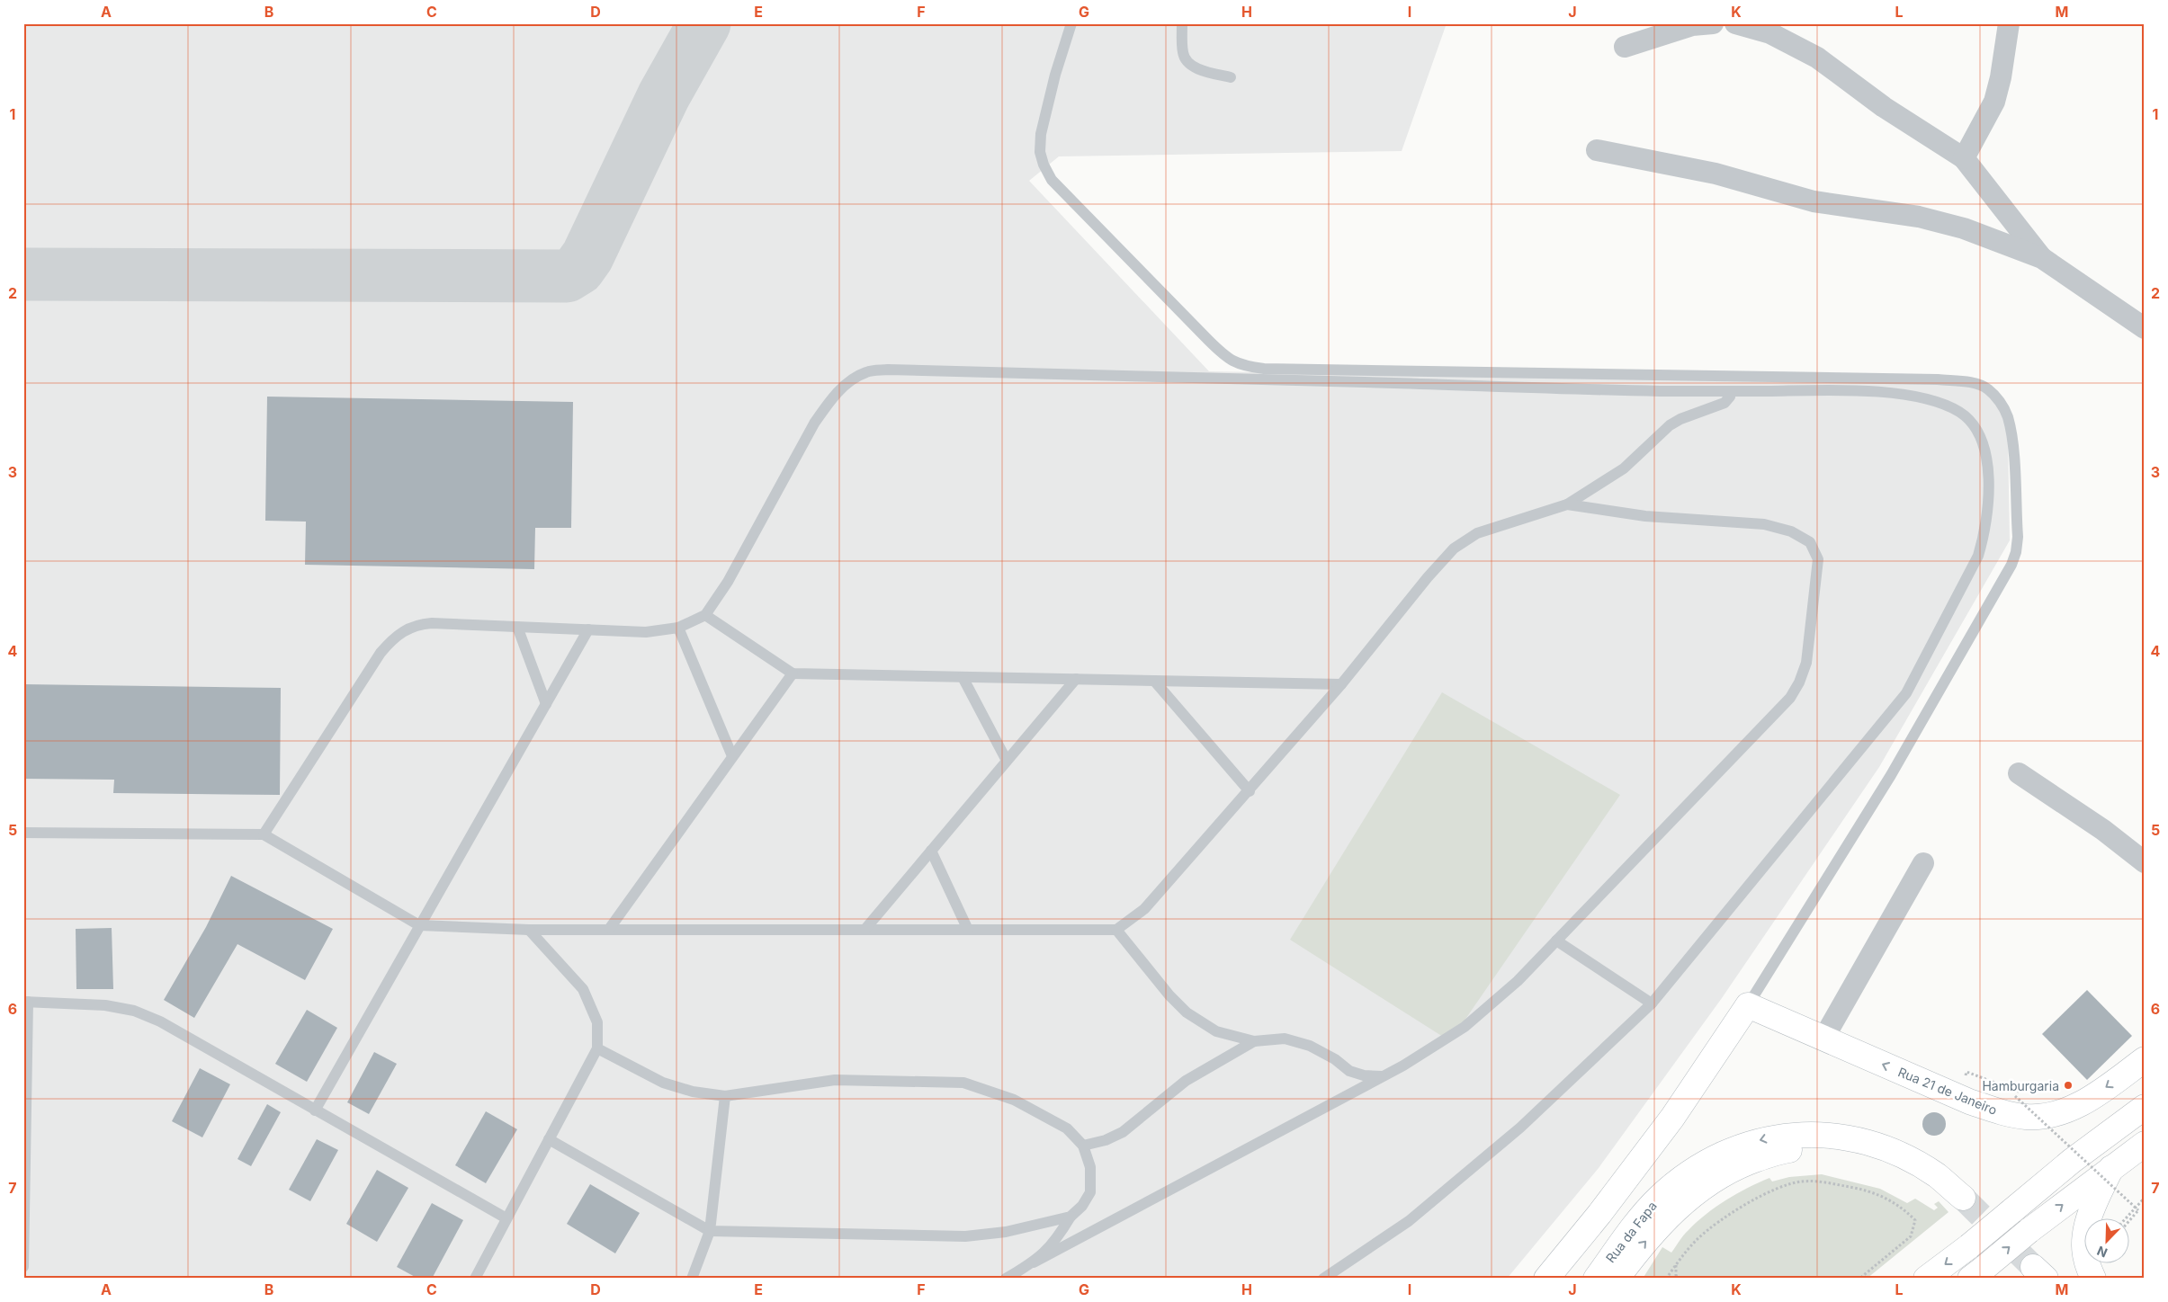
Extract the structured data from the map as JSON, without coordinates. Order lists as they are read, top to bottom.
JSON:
{
  "streets": {
    "main road": ["Rua 21 de Janeiro", "Rua da Fapa"]
  },
  "one_way": ["Rua 21 de Janeiro"],
  "places": ["Hamburgaria"],
  "north": "bottom left",
  "grid": {
    "columns": [
      "A",
      "B",
      "C",
      "D",
      "E",
      "F",
      "G",
      "H",
      "I",
      "J",
      "K",
      "L",
      "M"
    ],
    "rows": [
      "1",
      "2",
      "3",
      "4",
      "5",
      "6",
      "7"
    ]
  }
}
